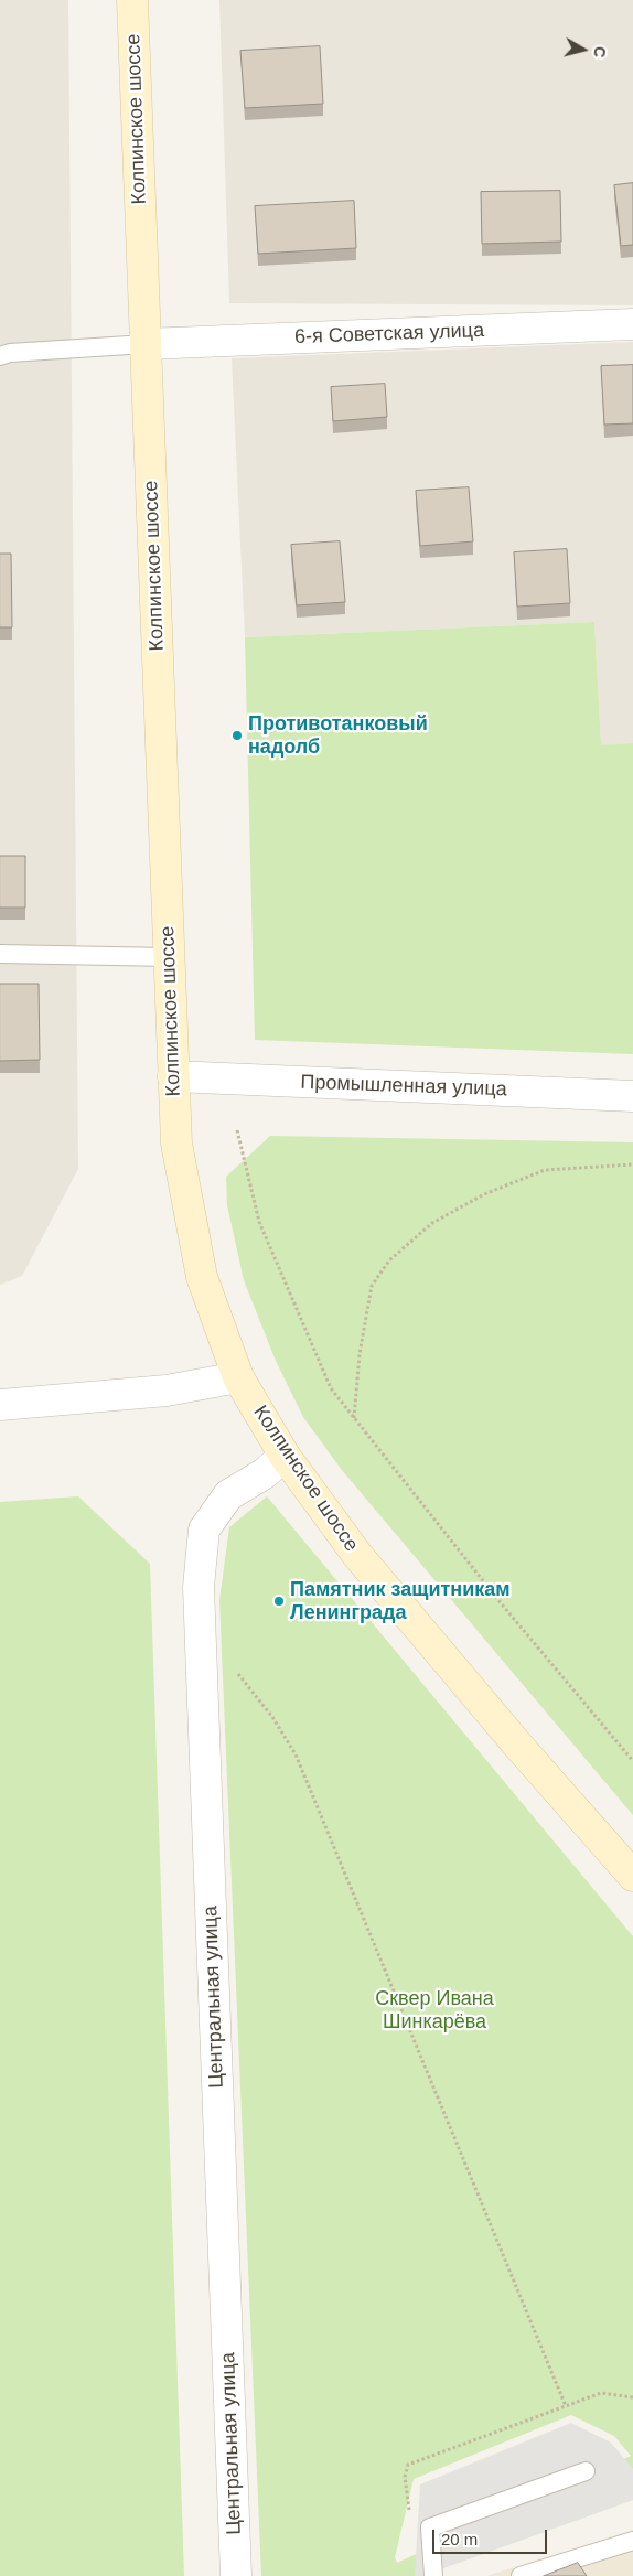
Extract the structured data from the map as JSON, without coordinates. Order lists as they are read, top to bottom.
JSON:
{
  "streets": {
    "main road": ["Колпинское шоссе"],
    "street": ["6-я Советская улица", "Промышленная улица", "Центральная улица"]
  },
  "crossings": [
    ["Колпинское шоссе", "6-я Советская улица"],
    ["Колпинское шоссе", "Промышленная улица"],
    ["Колпинское шоссе", "Центральная улица"]
  ],
  "parks": ["Сквер Ивана Шинкарёва"],
  "places": ["Противотанковый надолб", "Памятник защитникам Ленинграда"],
  "scale_bar": "20 m",
  "north": "right"
}
